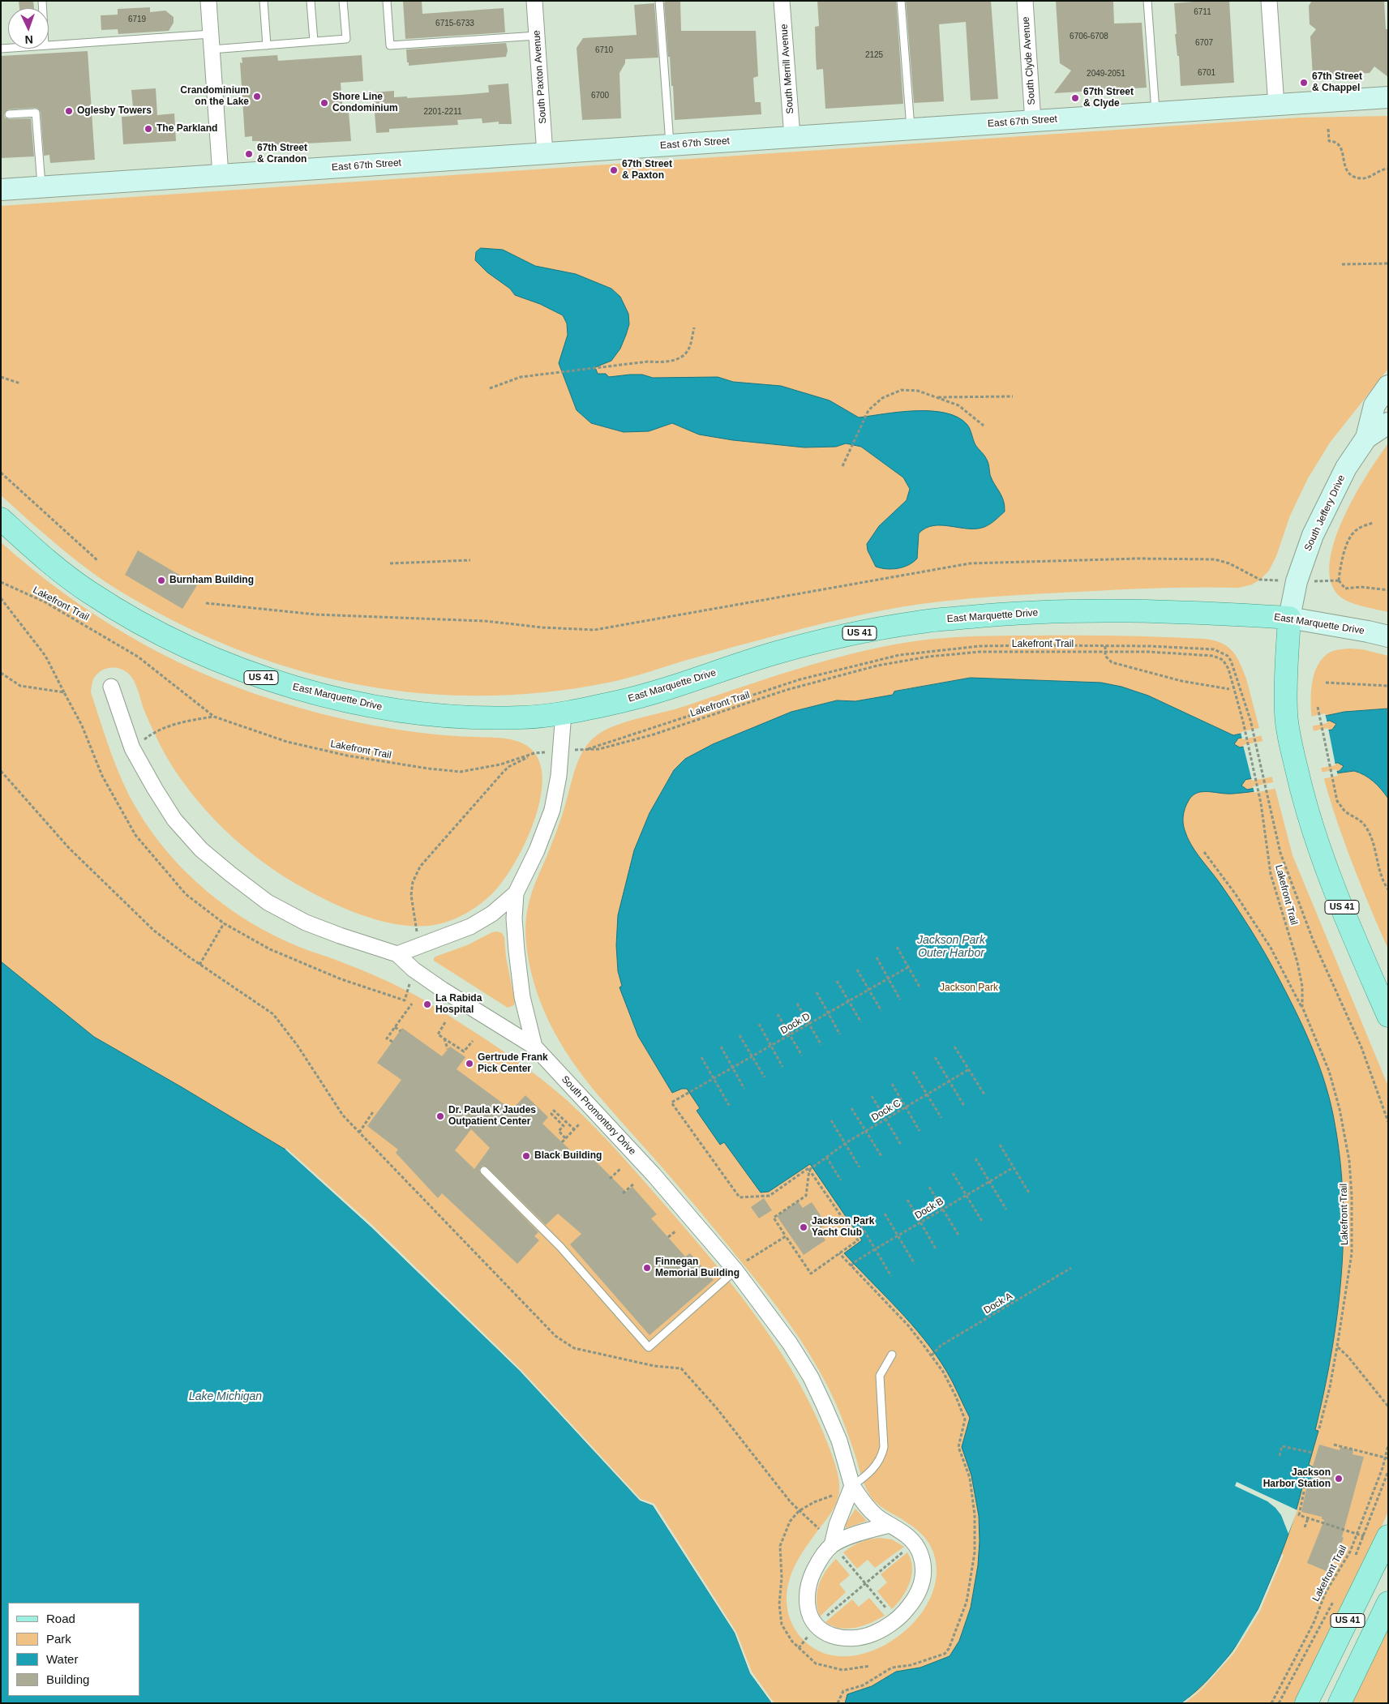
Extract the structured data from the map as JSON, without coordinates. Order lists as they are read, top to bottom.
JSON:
{
  "streets": {
    "main road": ["East Marquette Drive", "US 41"],
    "street": [
      "South Clyde Avenue",
      "South Merrill Avenue",
      "South Paxton Avenue",
      "East 67th Street",
      "South Jeffery Drive",
      "South Promontory Drive"
    ],
    "path": [
      "Lakefront Trail",
      "Dock D",
      "Dock C",
      "Dock B",
      "Dock A"
    ]
  },
  "crossings": [
    ["South Clyde Avenue", "East 67th Street"],
    ["South Merrill Avenue", "East 67th Street"],
    ["South Paxton Avenue", "East 67th Street"],
    ["South Jeffery Drive", "East Marquette Drive"],
    ["South Jeffery Drive", "US 41"],
    ["East Marquette Drive", "US 41"],
    ["Dock D", "Dock C"]
  ],
  "water": ["Jackson Park Outer Harbor", "Lake Michigan"],
  "parks": ["Jackson Park"],
  "places": [
    "67th Street & Chappel",
    "Crandominium on the Lake",
    "67th Street & Clyde",
    "Shore Line Condominium",
    "Oglesby Towers",
    "The Parkland",
    "67th Street & Crandon",
    "67th Street & Paxton",
    "Burnham Building",
    "La Rabida Hospital",
    "Gertrude Frank Pick Center",
    "Dr. Paula K Jaudes Outpatient Center",
    "Black Building",
    "Jackson Park Yacht Club",
    "Finnegan Memorial Building",
    "Jackson Harbor Station"
  ],
  "house_numbers": [
    "6711",
    "6719",
    "6715-6733",
    "6706-6708",
    "6707",
    "6710",
    "2125",
    "6701",
    "2049-2051",
    "6700",
    "2201-2211"
  ],
  "legend": [
    "Road",
    "Park",
    "Water",
    "Building"
  ],
  "north": "bottom"
}
